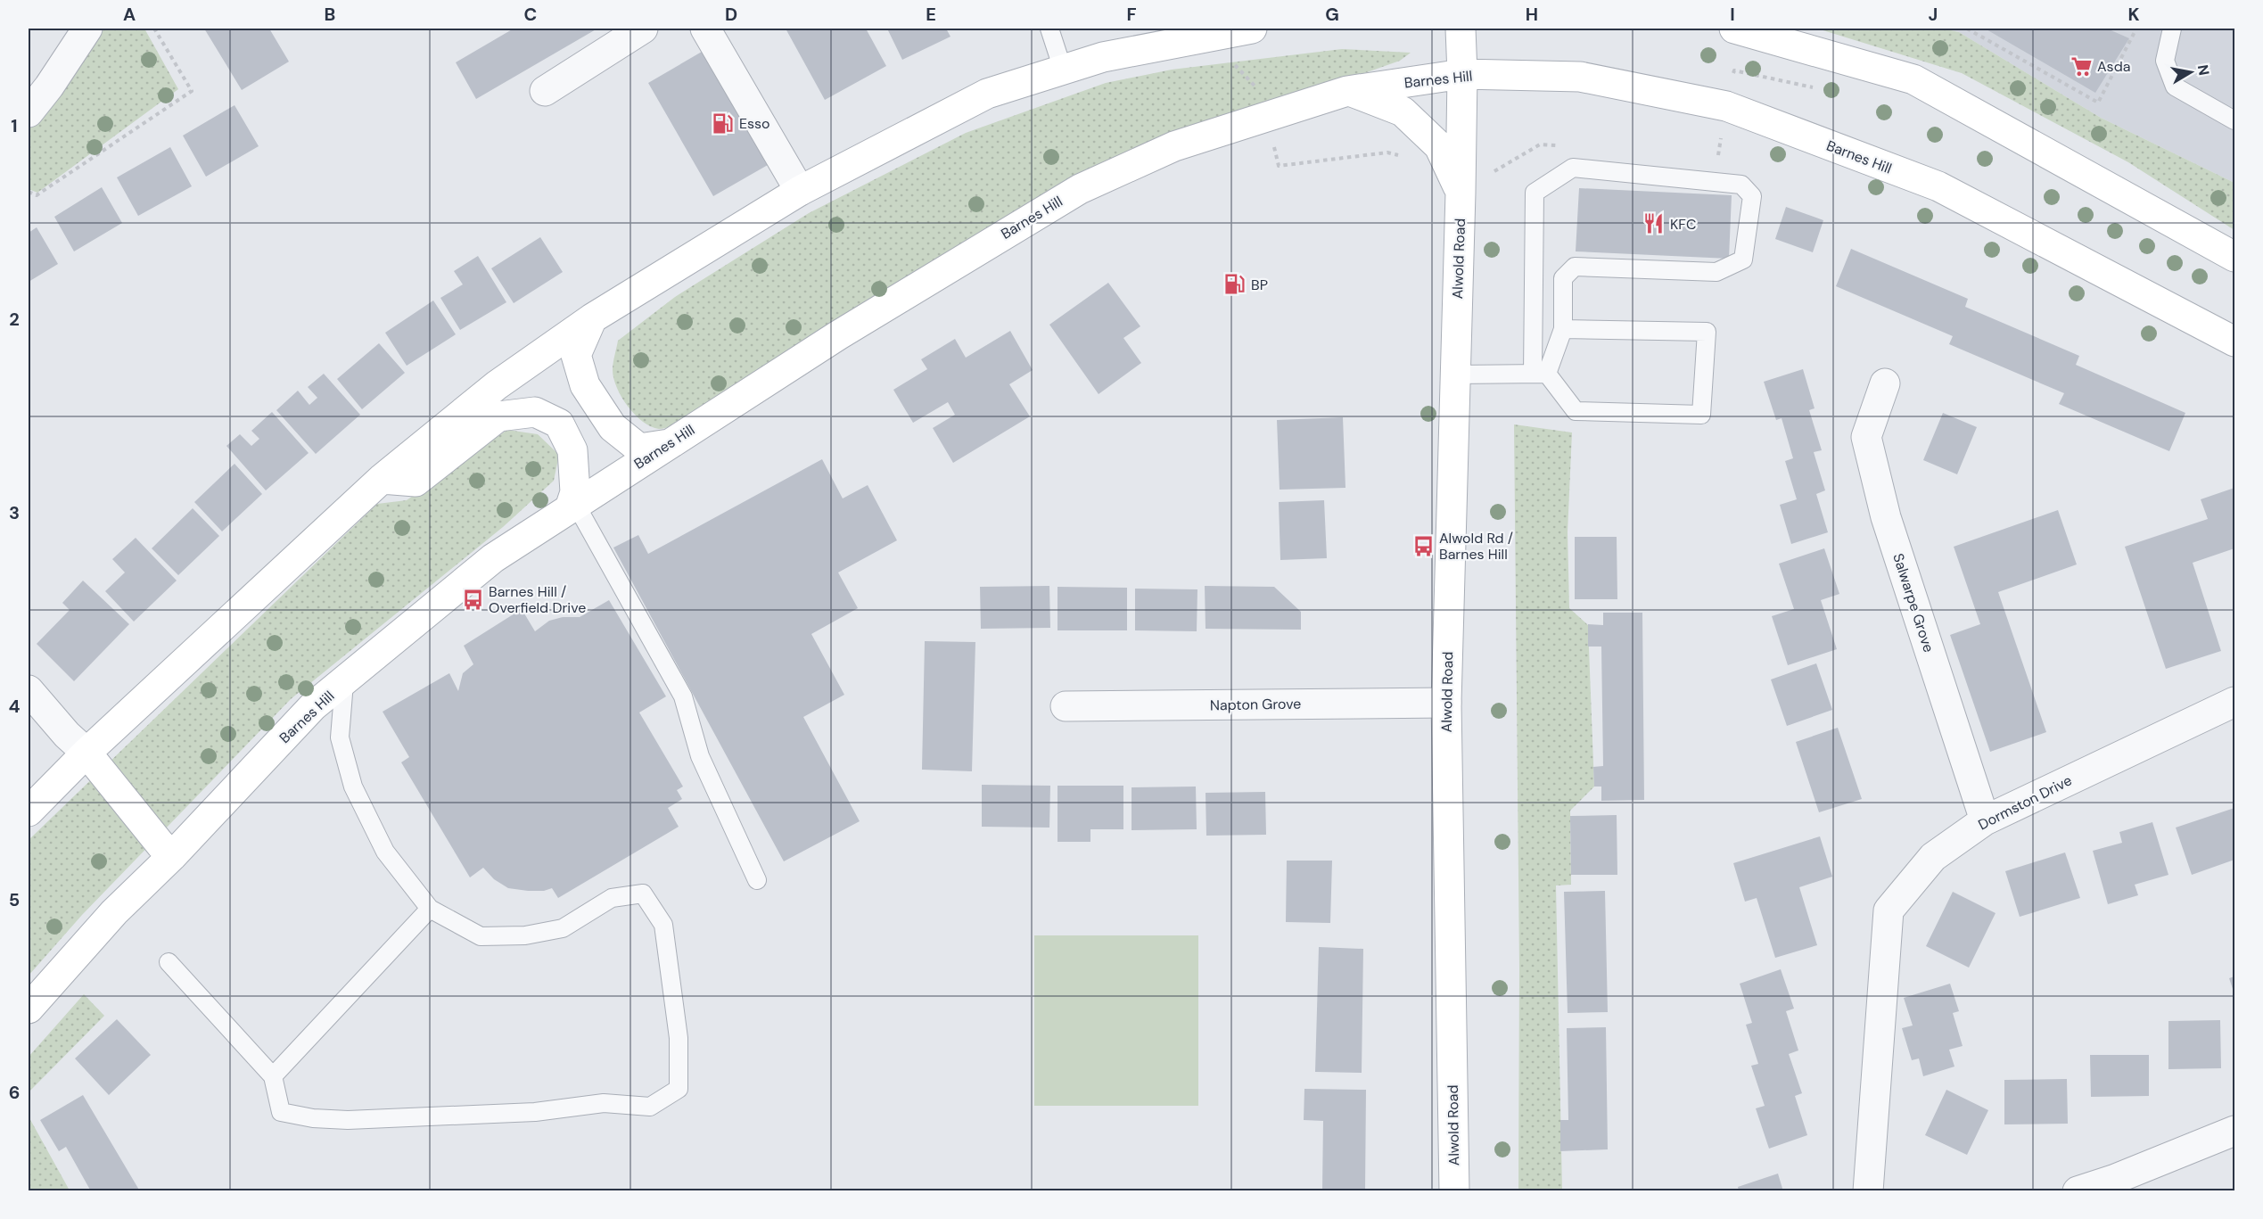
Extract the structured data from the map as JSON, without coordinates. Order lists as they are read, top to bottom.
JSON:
{
  "streets": {
    "main road": ["Barnes Hill", "Alwold Road"],
    "street": ["Salwarpe Grove", "Napton Grove", "Dormston Drive"]
  },
  "crossings": [
    ["Barnes Hill", "Alwold Road"],
    ["Alwold Road", "Napton Grove"],
    ["Salwarpe Grove", "Dormston Drive"]
  ],
  "places": {
    "supermarket": ["Asda"],
    "fuel station": ["Esso", "BP"],
    "restaurant": ["KFC"],
    "bus stop": ["Alwold Rd / Barnes Hill", "Barnes Hill / Overfield Drive"]
  },
  "north": "right",
  "grid": {
    "columns": [
      "A",
      "B",
      "C",
      "D",
      "E",
      "F",
      "G",
      "H",
      "I",
      "J",
      "K"
    ],
    "rows": [
      "1",
      "2",
      "3",
      "4",
      "5",
      "6"
    ]
  }
}
